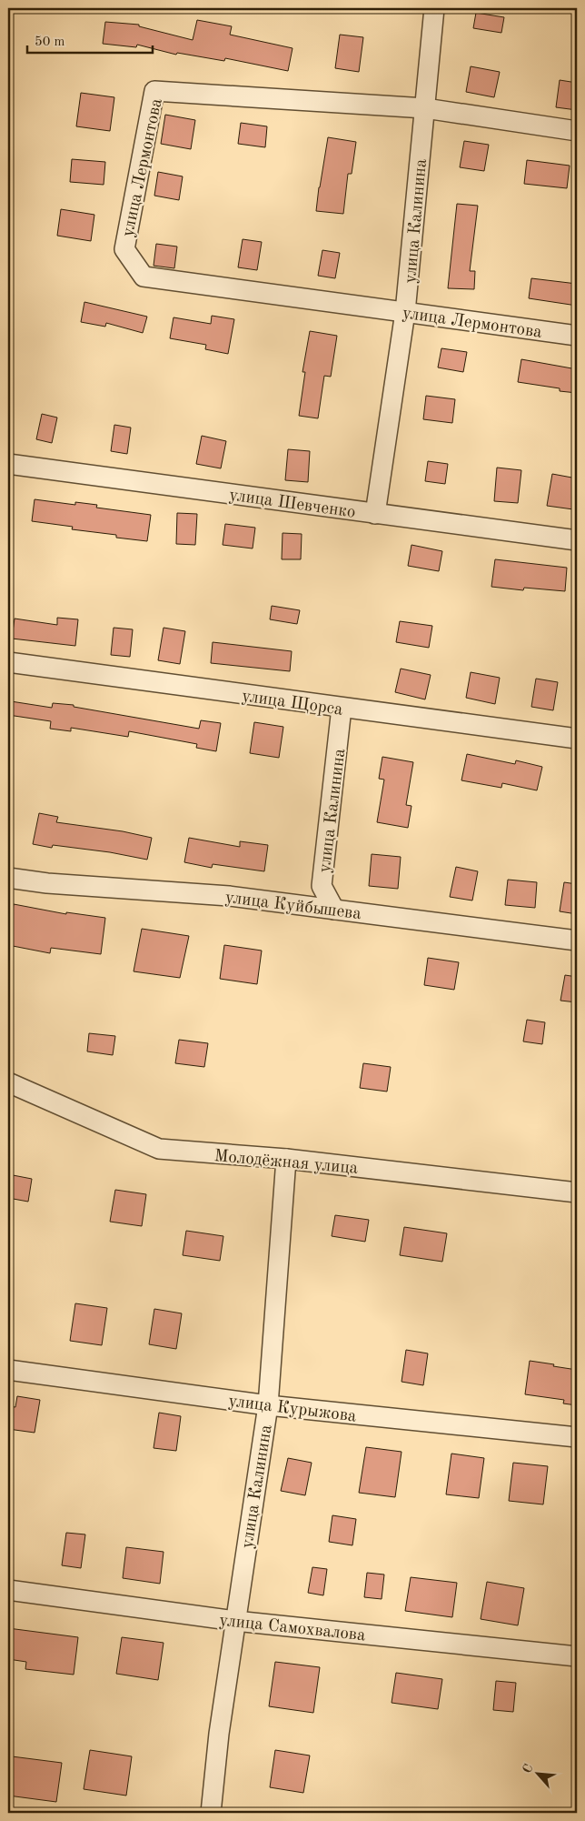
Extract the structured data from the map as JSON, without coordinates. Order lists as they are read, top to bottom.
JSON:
{
  "streets": {
    "street": [
      "улица Лермонтова",
      "улица Калинина",
      "улица Шевченко",
      "улица Щорса",
      "улица Куйбышева",
      "Молодёжная улица",
      "улица Курыжова",
      "улица Самохвалова"
    ]
  },
  "crossings": [
    ["улица Лермонтова", "улица Калинина"],
    ["улица Калинина", "улица Шевченко"],
    ["улица Калинина", "улица Щорса"],
    ["улица Калинина", "улица Куйбышева"],
    ["улица Калинина", "Молодёжная улица"],
    ["улица Калинина", "улица Курыжова"],
    ["улица Калинина", "улица Самохвалова"]
  ],
  "scale_bar": "50 m",
  "north": "top left"
}
